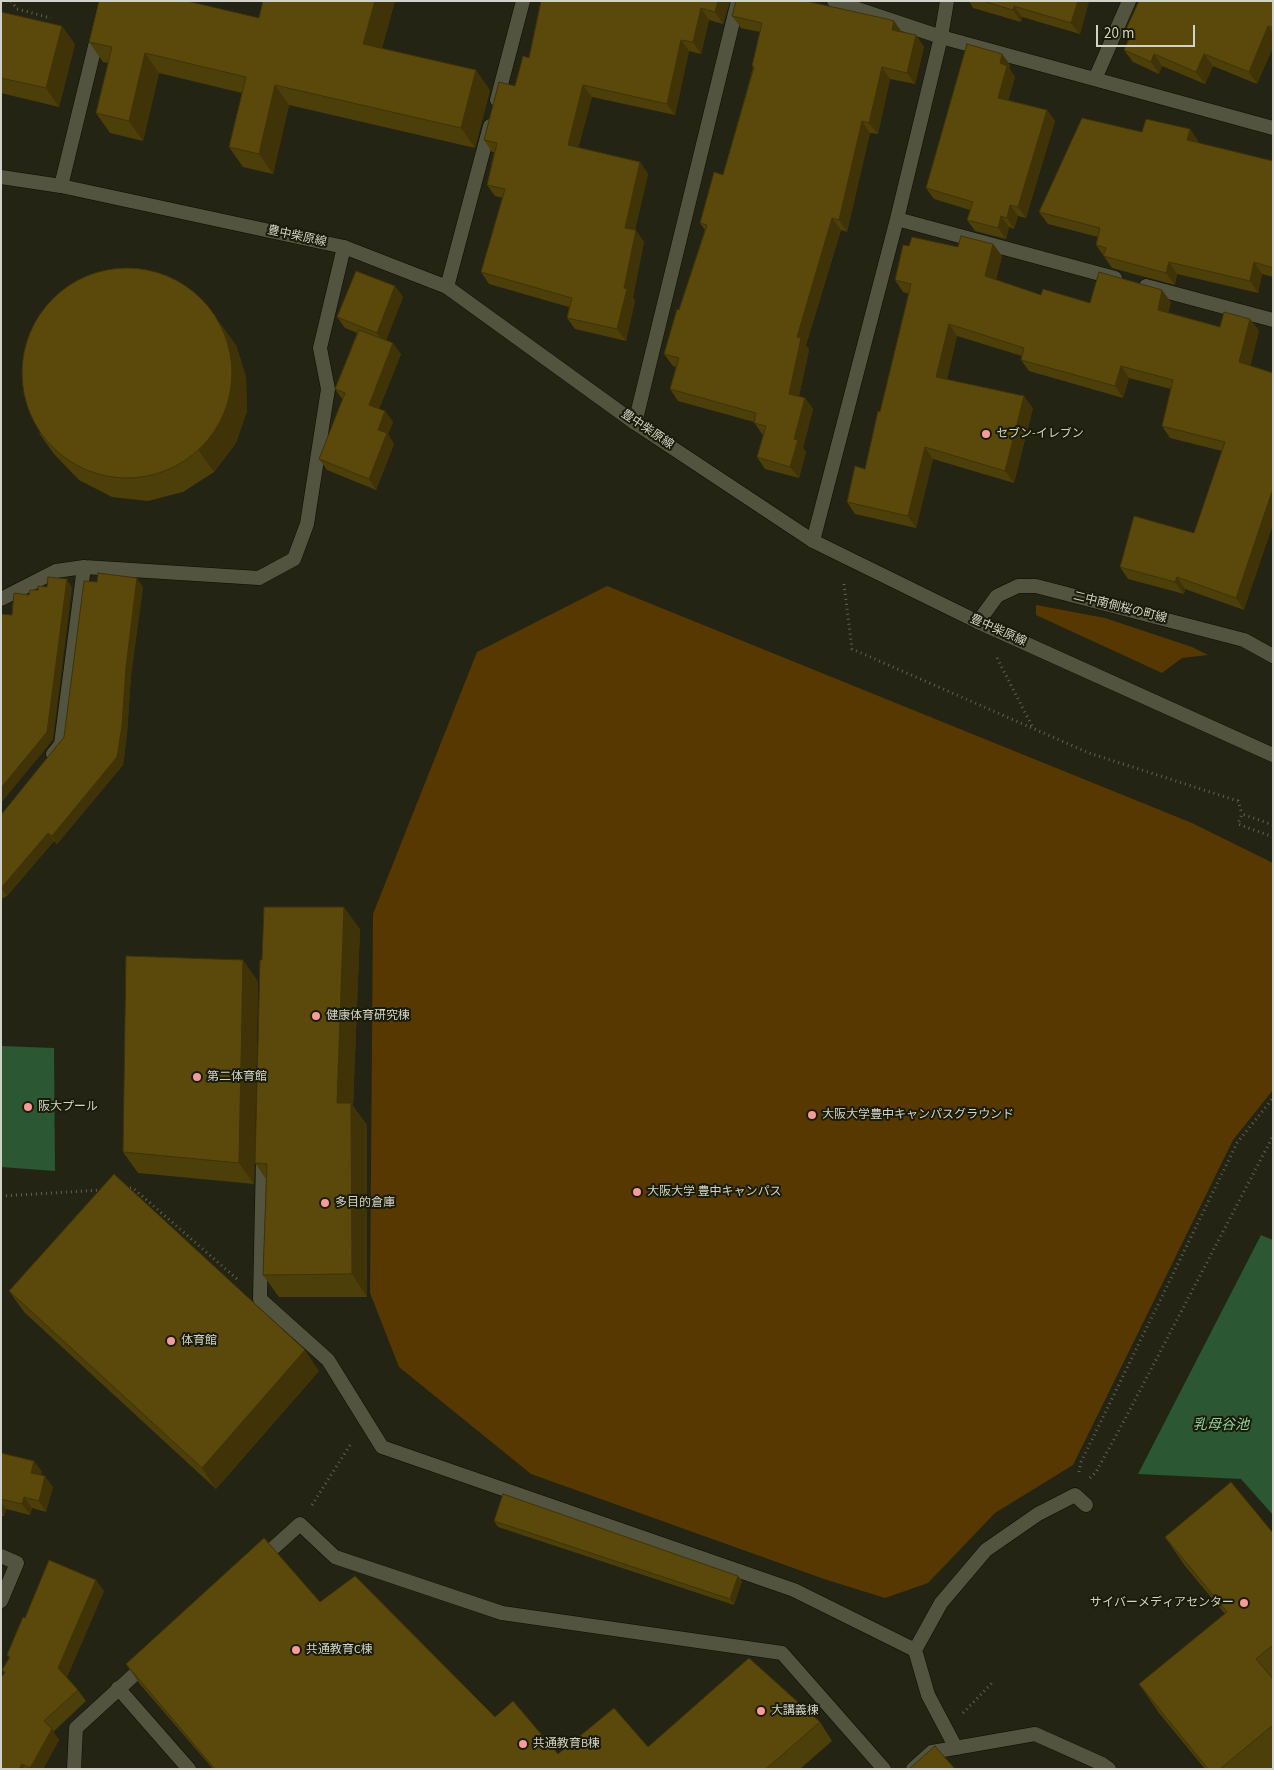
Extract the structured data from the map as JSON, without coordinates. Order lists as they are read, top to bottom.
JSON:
{
  "streets": {
    "street": ["豊中柴原線", "二中南側桜の町線"]
  },
  "crossings": [
    ["豊中柴原線", "二中南側桜の町線"]
  ],
  "water": ["乳母谷池"],
  "places": [
    "セブン-イレブン",
    "健康体育研究棟",
    "第二体育館",
    "阪大プール",
    "大阪大学豊中キャンパスグラウンド",
    "大阪大学 豊中キャンパス",
    "多目的倉庫",
    "体育館",
    "サイバーメディアセンター",
    "共通教育C棟",
    "大講義棟",
    "共通教育B棟"
  ],
  "scale_bar": "20 m"
}
